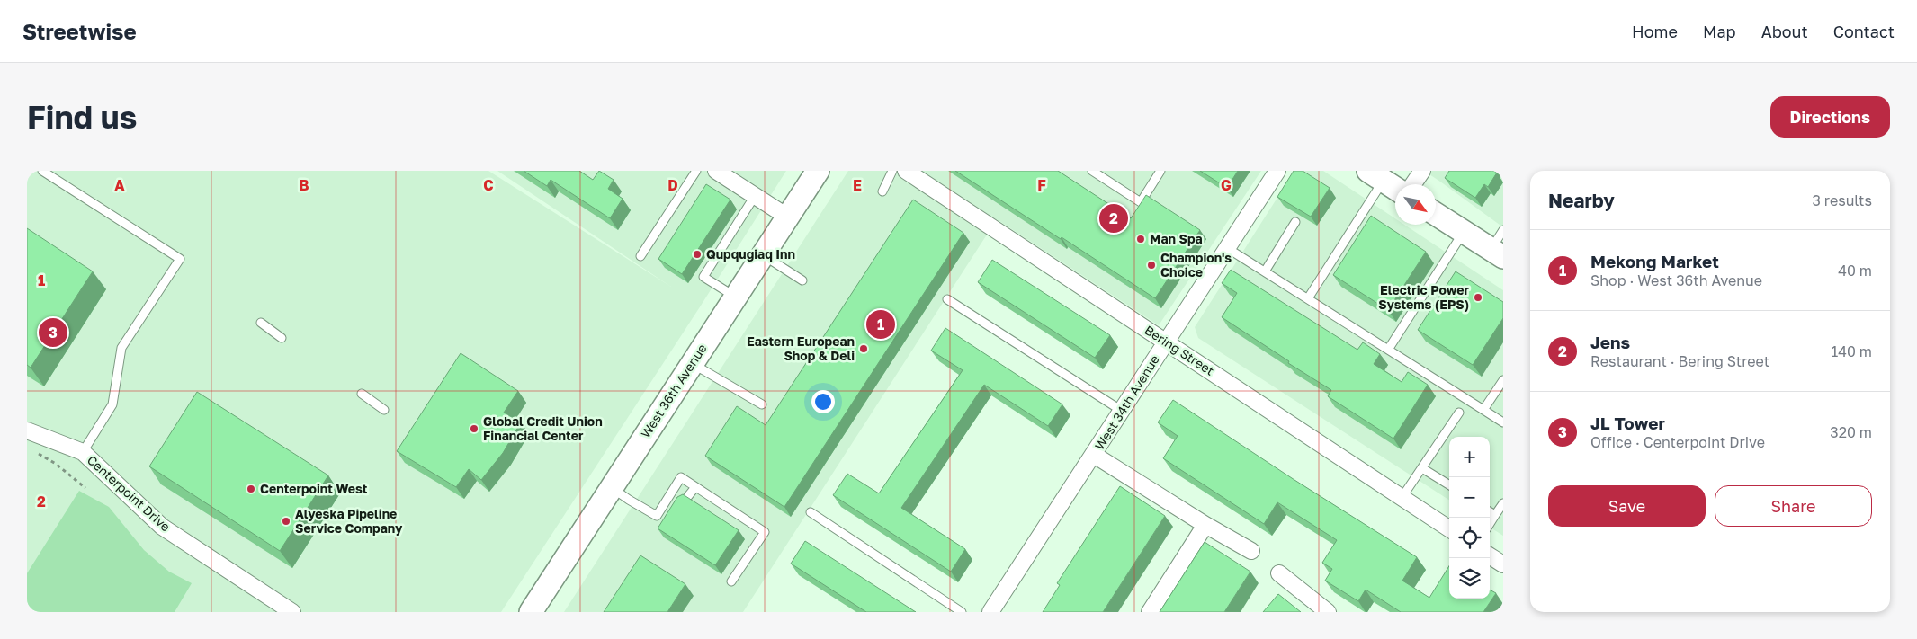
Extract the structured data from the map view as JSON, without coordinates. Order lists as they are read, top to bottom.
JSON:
{
  "streets": {
    "main road": ["West 36th Avenue"],
    "street": ["Bering Street", "West 34th Avenue", "Centerpoint Drive"]
  },
  "crossings": [
    ["Bering Street", "West 34th Avenue"]
  ],
  "places": [
    "Man Spa",
    "Qupqugiaq Inn",
    "Champion's Choice",
    "Electric Power Systems (EPS)",
    "Eastern European Shop & Deli",
    "Global Credit Union Financial Center",
    "Centerpoint West",
    "Alyeska Pipeline Service Company"
  ],
  "north": "bottom right",
  "page": {
    "header": "Streetwise",
    "nav": [
      "Home",
      "Map",
      "About",
      "Contact"
    ],
    "buttons": [
      "Directions",
      ["Save", "Share"]
    ],
    "title": "Find us",
    "heading": ["Nearby", "3 results"],
    "pins": ["2", "1", "3"],
    "list": [
      {
        "mark": "1",
        "name": "Mekong Market",
        "note": "Shop · West 36th Avenue",
        "value": "40 m"
      },
      {
        "mark": "2",
        "name": "Jens",
        "note": "Restaurant · Bering Street",
        "value": "140 m"
      },
      {
        "mark": "3",
        "name": "JL Tower",
        "note": "Office · Centerpoint Drive",
        "value": "320 m"
      }
    ],
    "map_buttons": ["+", "−"]
  },
  "grid": {
    "columns": [
      "A",
      "B",
      "C",
      "D",
      "E",
      "F",
      "G"
    ],
    "rows": ["1", "2"]
  }
}
